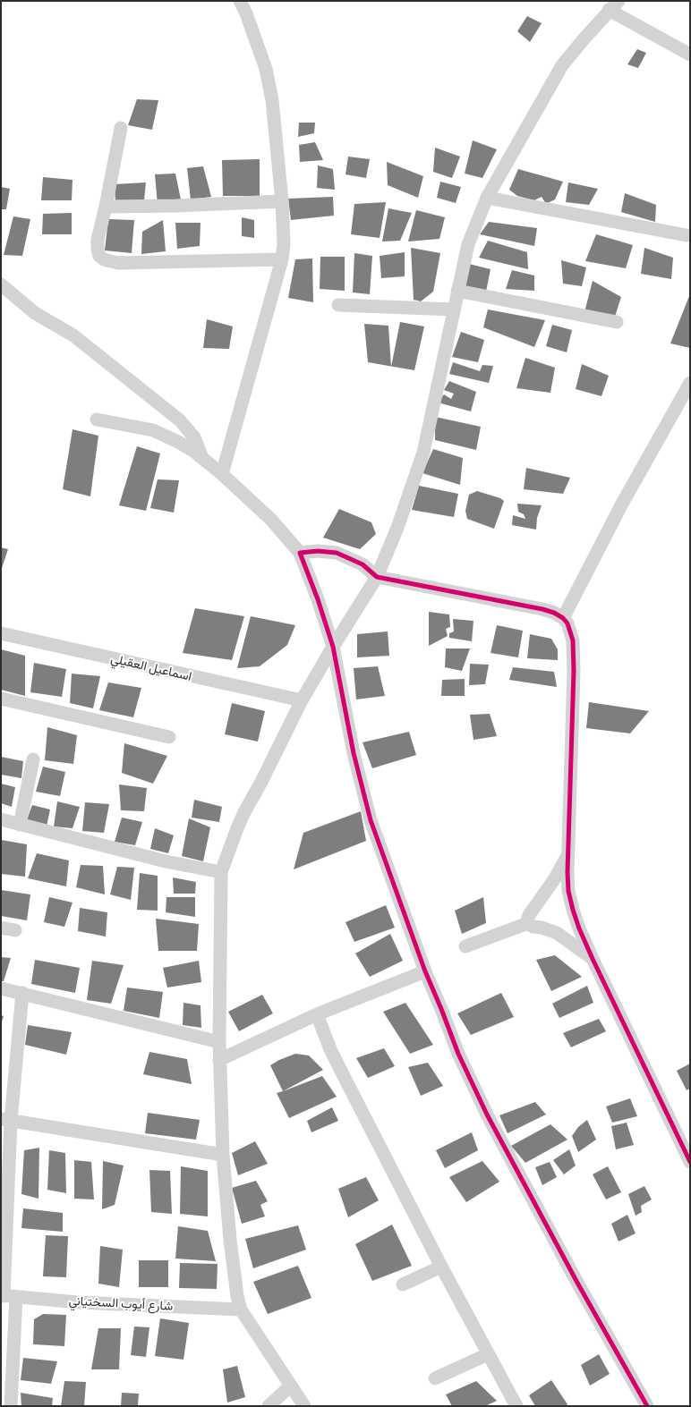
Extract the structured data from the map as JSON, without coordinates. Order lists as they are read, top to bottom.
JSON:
{
  "streets": {
    "street": ["اسماعيل العقيلي", "شارع أيوب السختياني"]
  }
}
